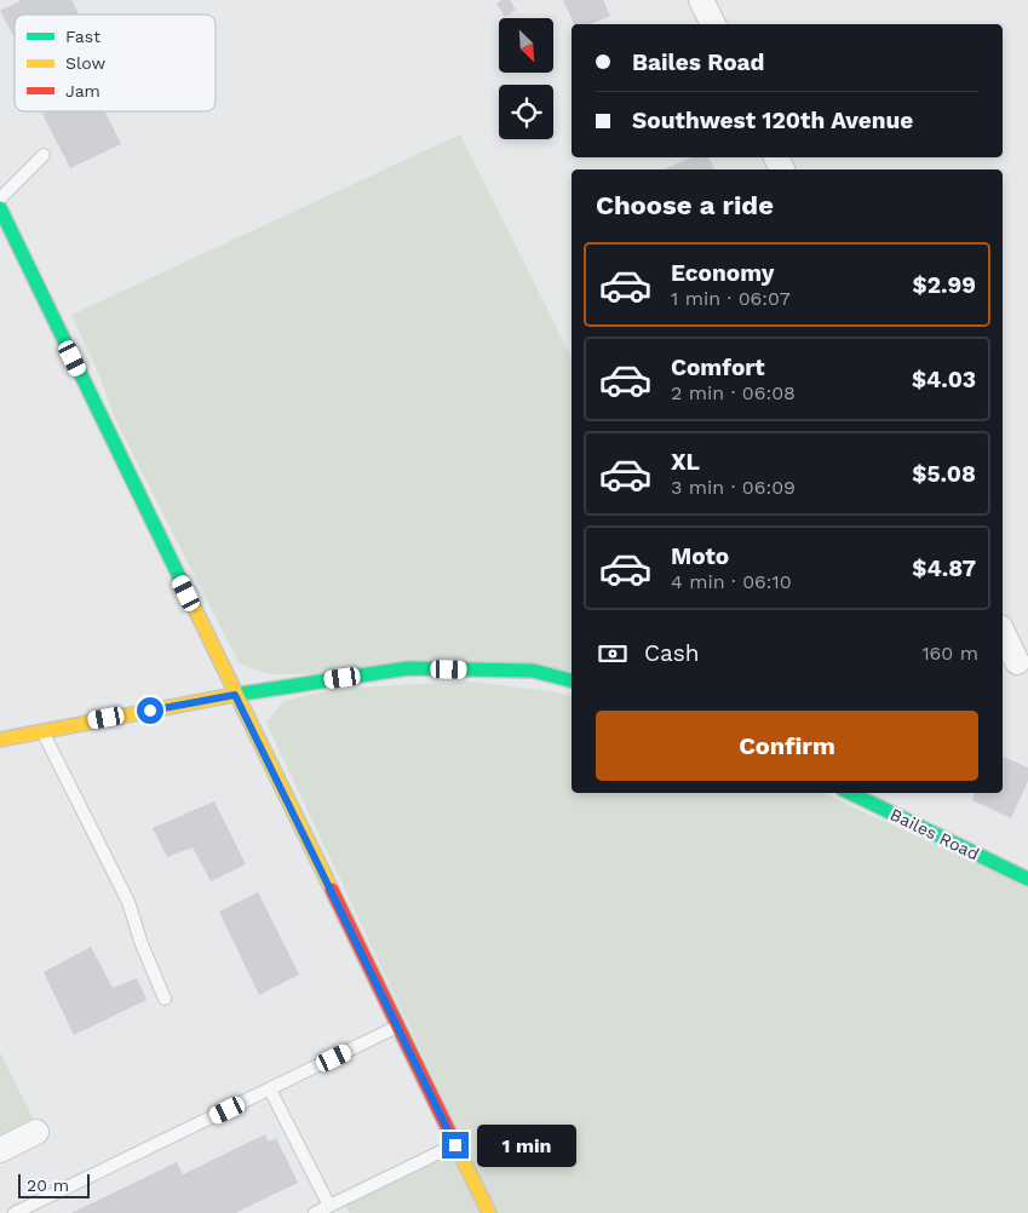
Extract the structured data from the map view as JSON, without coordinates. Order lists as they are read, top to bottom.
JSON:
{
  "streets": {
    "street": ["Bailes Road"]
  },
  "legend": ["Fast", "Slow", "Jam"],
  "scale_bar": "20 m",
  "north": "bottom right",
  "page": {
    "banner": ["Bailes Road", "Southwest 120th Avenue"],
    "heading": "Choose a ride",
    "list": [
      {
        "name": "Economy",
        "note": "1 min · 06:07",
        "value": "$2.99"
      },
      {
        "name": "Comfort",
        "note": "2 min · 06:08",
        "value": "$4.03"
      },
      {
        "name": "XL",
        "note": "3 min · 06:09",
        "value": "$5.08"
      },
      {
        "name": "Moto",
        "note": "4 min · 06:10",
        "value": "$4.87"
      }
    ],
    "pay": ["Cash", "160 m"],
    "buttons": "Confirm",
    "bubble": "1 min",
    "scale": "20 m"
  }
}
